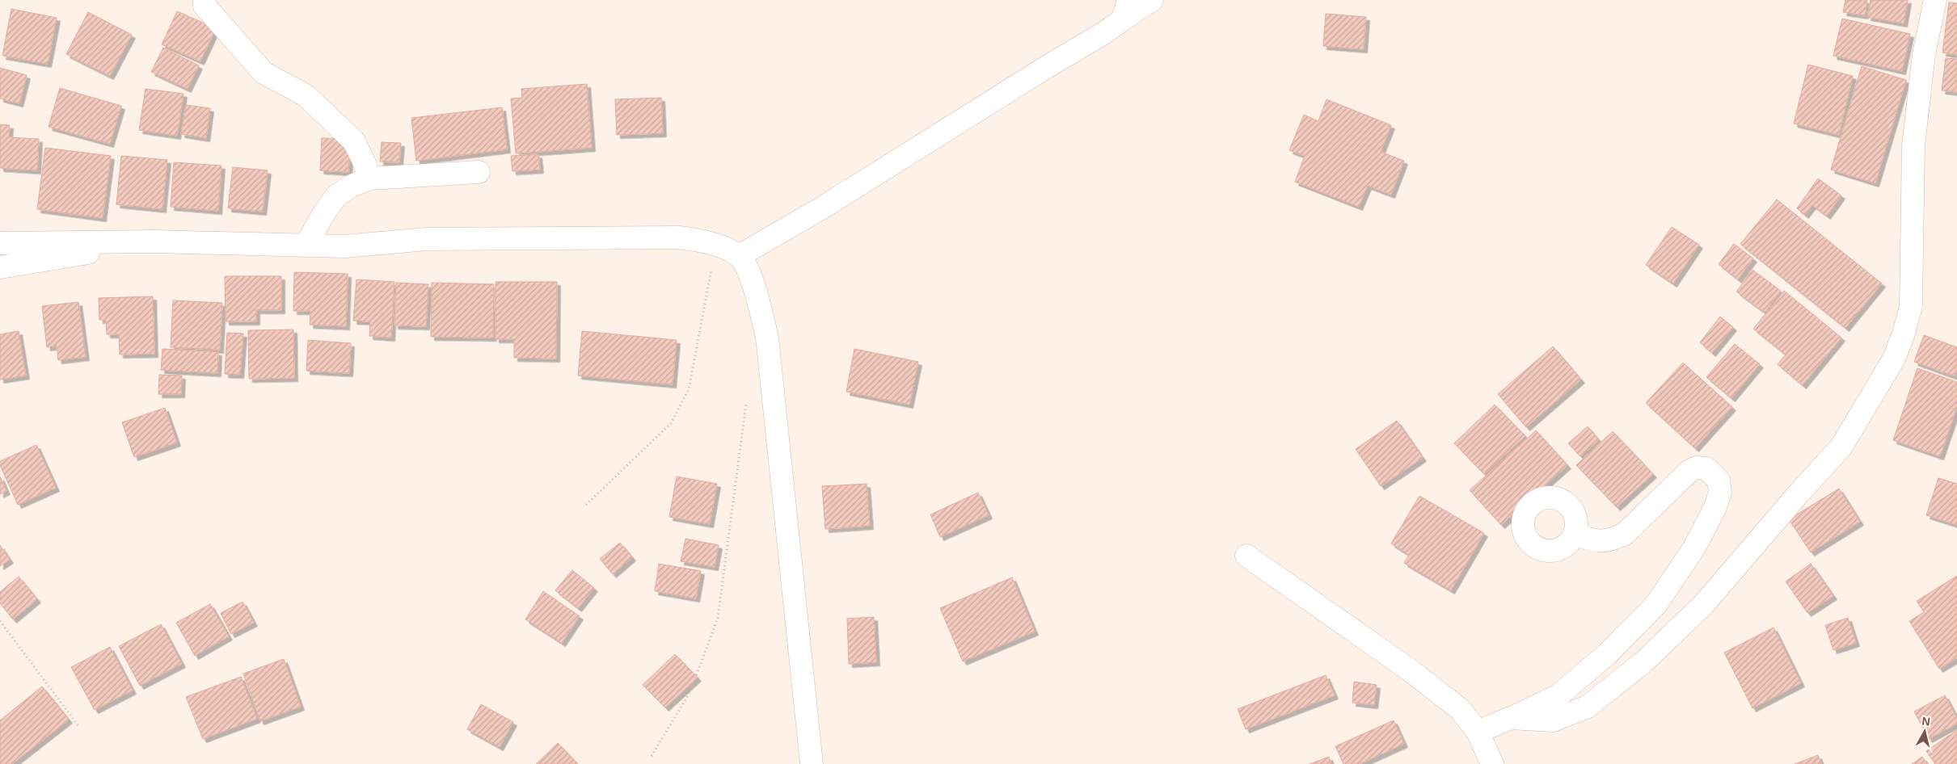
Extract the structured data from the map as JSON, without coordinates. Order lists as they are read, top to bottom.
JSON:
{
  "north": "top"
}
